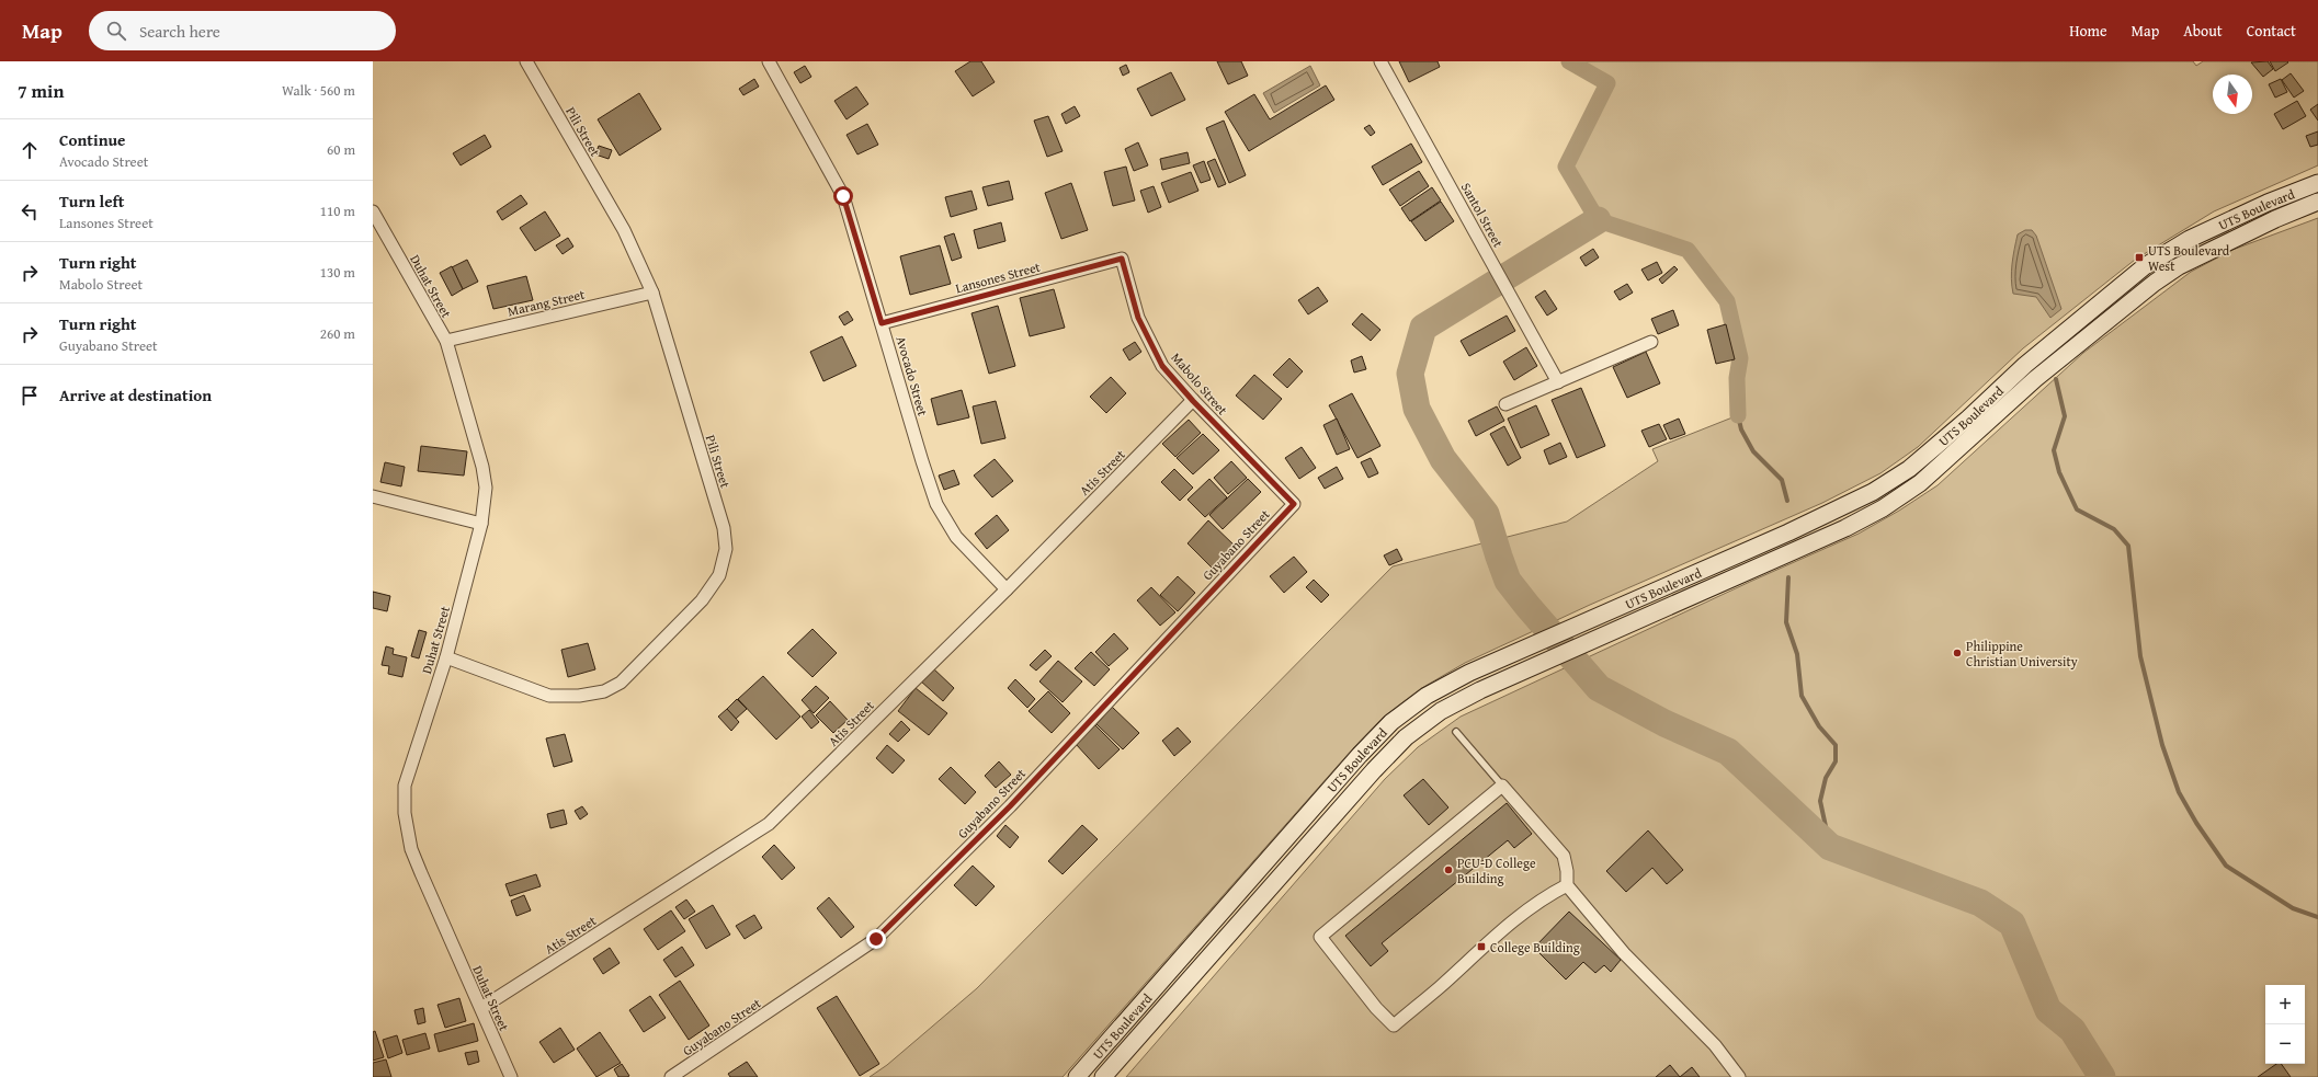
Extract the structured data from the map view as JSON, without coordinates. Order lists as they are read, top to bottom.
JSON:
{
  "streets": {
    "main road": ["UTS Boulevard"],
    "street": [
      "Pili Street",
      "Santol Street",
      "Lansones Street",
      "Duhat Street",
      "Marang Street",
      "Avocado Street",
      "Mabolo Street",
      "Atis Street",
      "Guyabano Street"
    ]
  },
  "crossings": [
    ["Pili Street", "Duhat Street"],
    ["Pili Street", "Marang Street"],
    ["Lansones Street", "Avocado Street"],
    ["Lansones Street", "Mabolo Street"],
    ["Duhat Street", "Marang Street"],
    ["Duhat Street", "Atis Street"],
    ["Avocado Street", "Atis Street"],
    ["Mabolo Street", "Atis Street"],
    ["Mabolo Street", "Guyabano Street"]
  ],
  "places": {
    "transit": ["UTS Boulevard West", "College Building"],
    "other": ["Philippine Christian University", "PCU-D College Building"]
  },
  "north": "bottom",
  "page": {
    "header": "Map",
    "search": "Search here",
    "nav": [
      "Home",
      "Map",
      "About",
      "Contact"
    ],
    "heading": ["7 min", "Walk · 560 m"],
    "list": [
      ["Continue", "Avocado Street", "60 m"],
      ["Turn left", "Lansones Street", "110 m"],
      ["Turn right", "Mabolo Street", "130 m"],
      ["Turn right", "Guyabano Street", "260 m"],
      "Arrive at destination"
    ],
    "map_buttons": ["+", "−"]
  }
}
